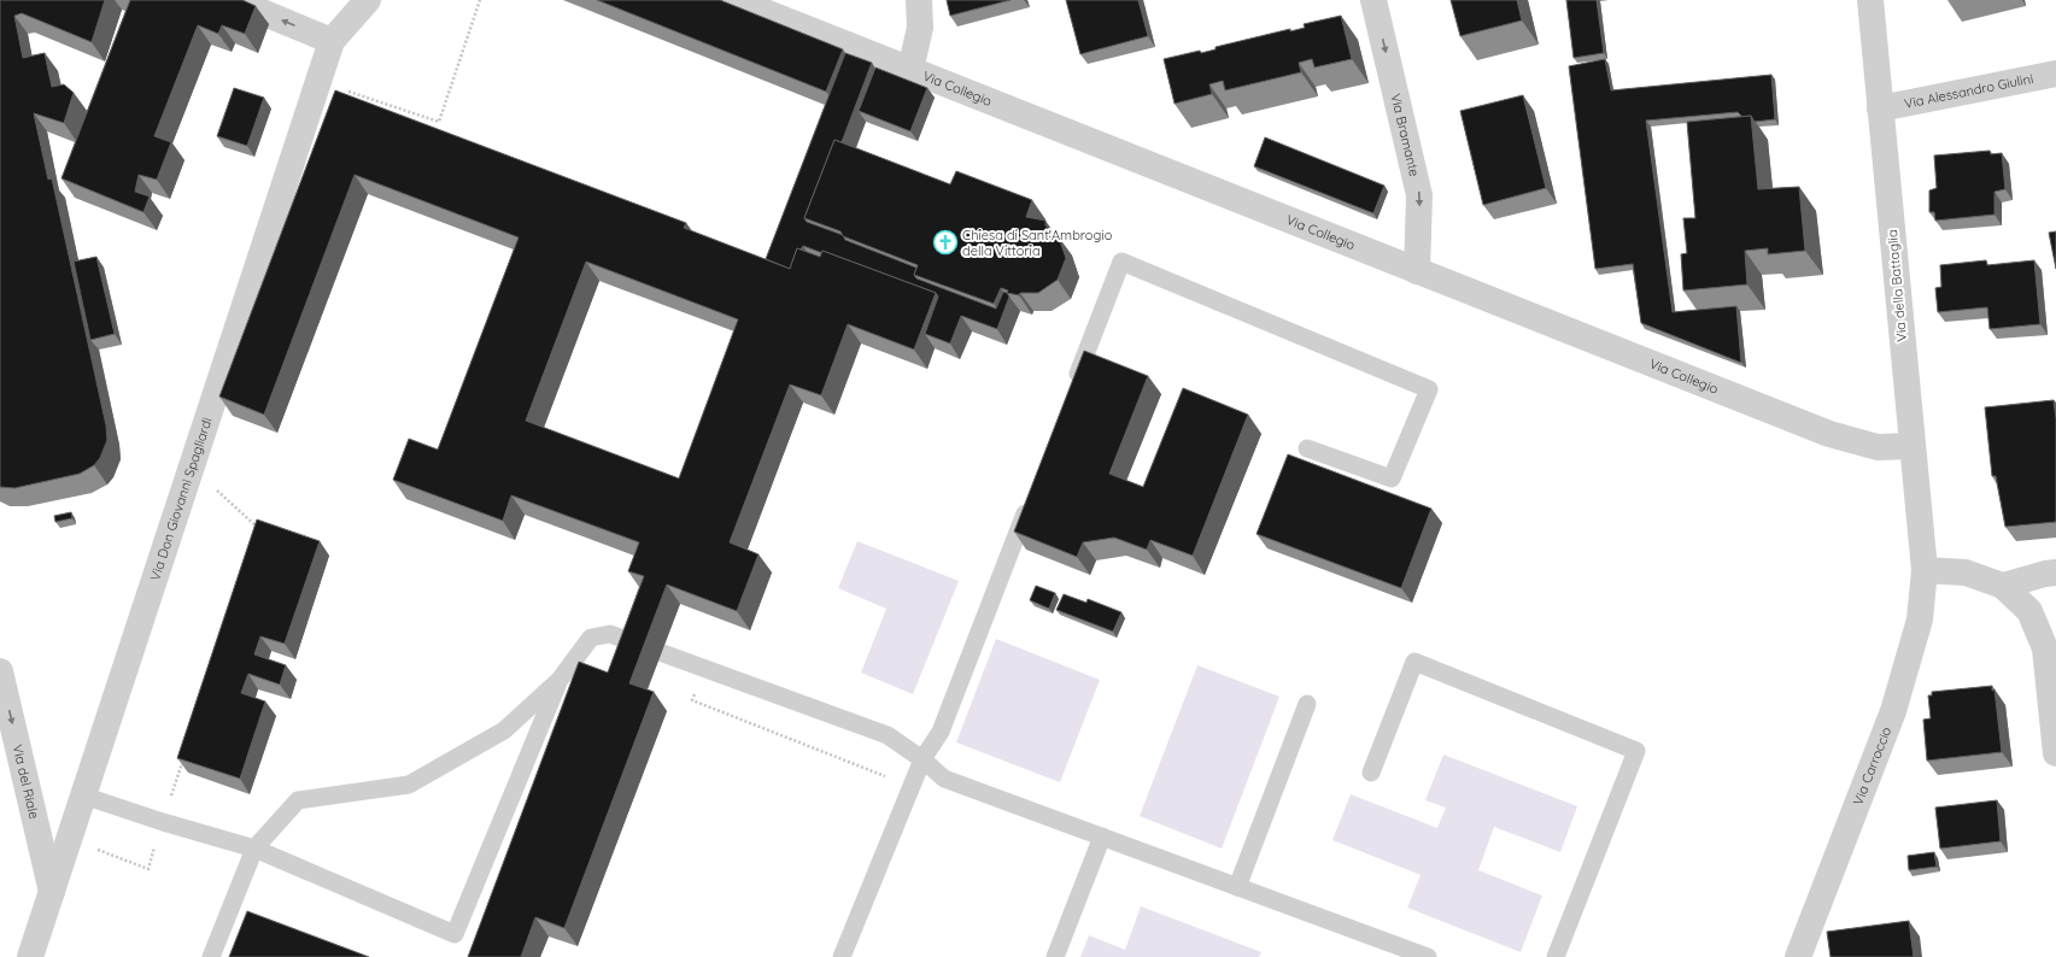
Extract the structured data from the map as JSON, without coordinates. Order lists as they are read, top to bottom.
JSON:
{
  "streets": {
    "street": [
      "Via Collegio",
      "Via Alessandro Giulini",
      "Via Bramante",
      "Via della Battaglia",
      "Via Don Giovanni Spagliardi",
      "Via Carroccio",
      "Via del Riale"
    ]
  },
  "crossings": [
    ["Via Collegio", "Via Bramante"],
    ["Via Collegio", "Via della Battaglia"],
    ["Via Alessandro Giulini", "Via della Battaglia"],
    ["Via della Battaglia", "Via Carroccio"],
    ["Via Don Giovanni Spagliardi", "Via del Riale"]
  ],
  "one_way": ["Via Bramante", "Via del Riale"],
  "places": {
    "church": ["Chiesa di Sant'Ambrogio della Vittoria"]
  }
}
